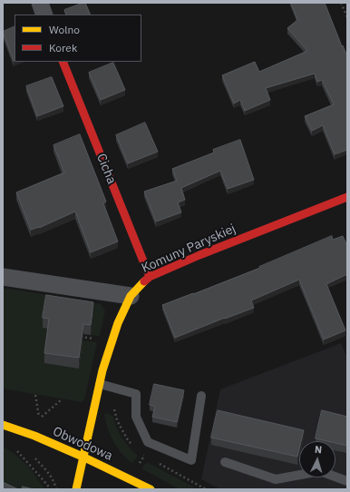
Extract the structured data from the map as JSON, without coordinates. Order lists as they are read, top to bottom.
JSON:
{
  "streets": {
    "street": ["Cicha", "Komuny Paryskiej", "Obwodowa"]
  },
  "crossings": [
    ["Cicha", "Komuny Paryskiej"],
    ["Komuny Paryskiej", "Obwodowa"]
  ],
  "legend": ["Wolno", "Korek"],
  "north": "top"
}
